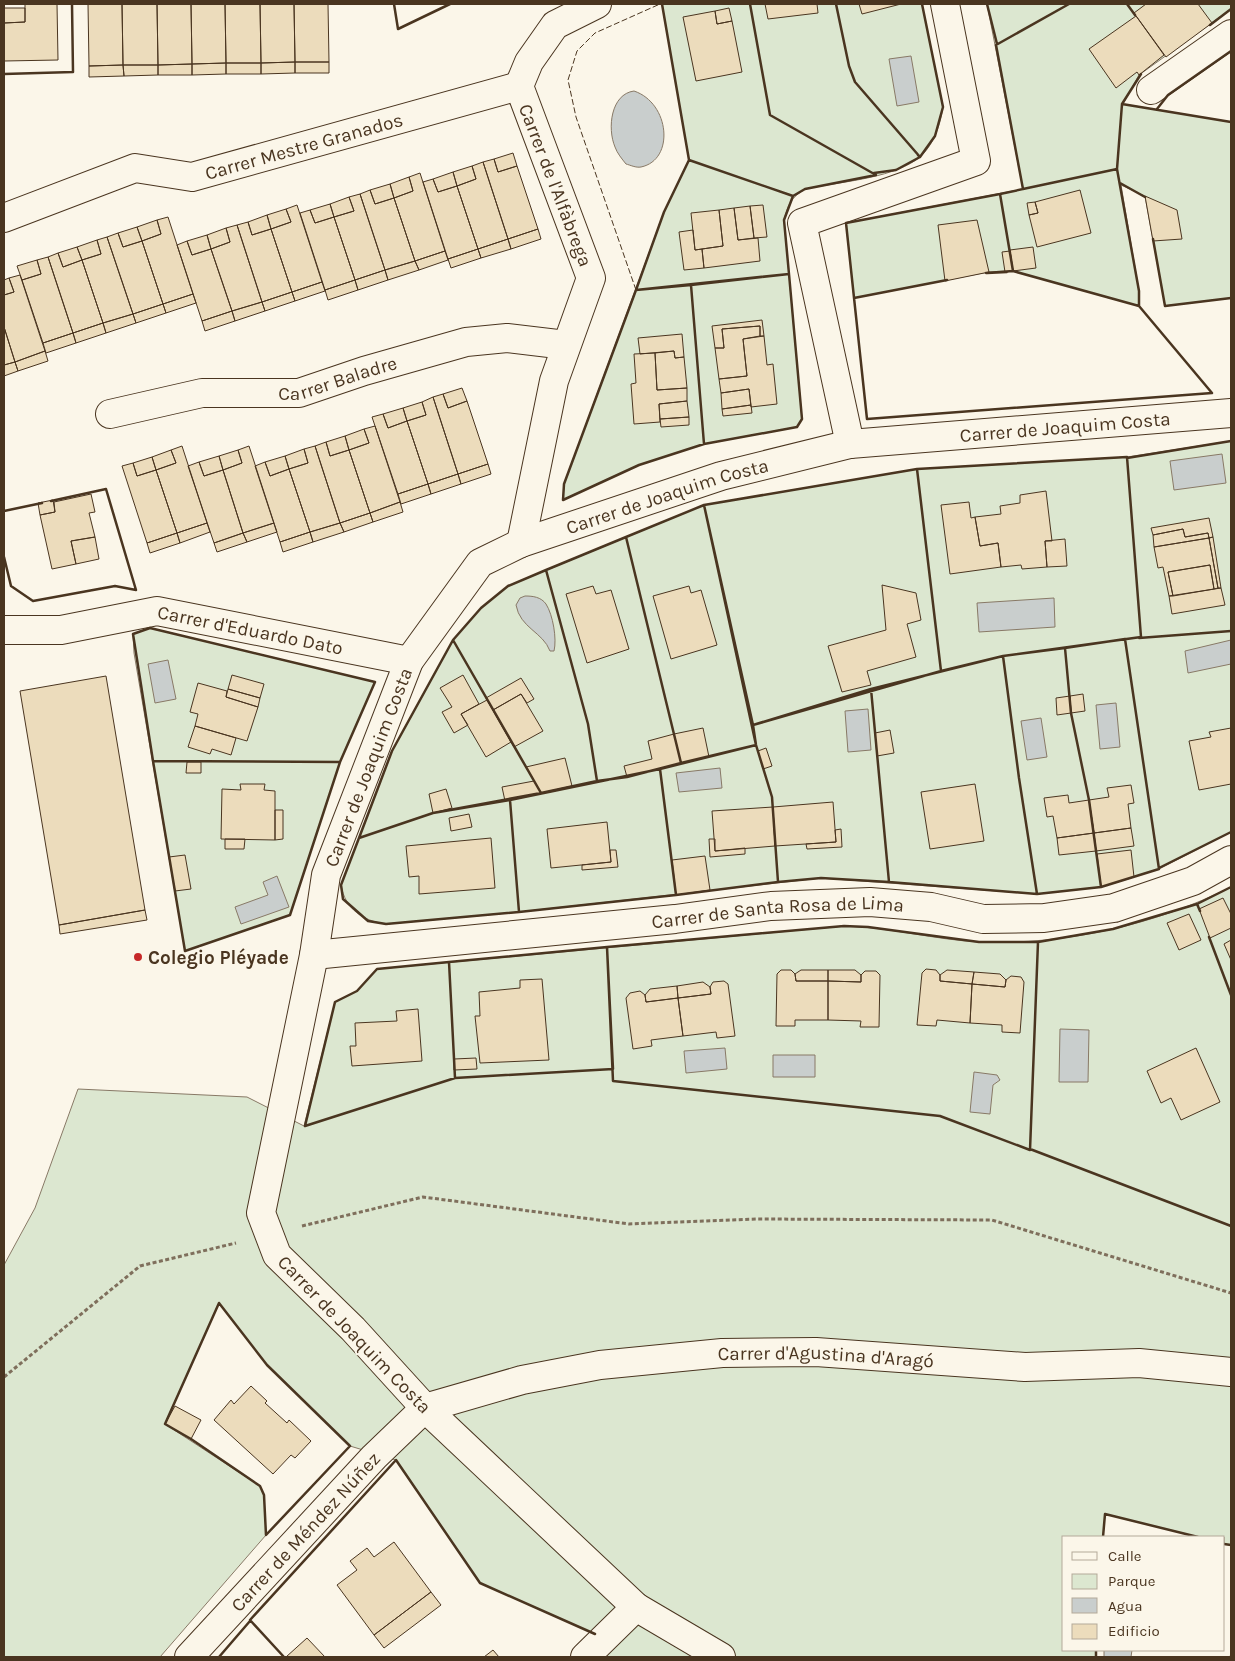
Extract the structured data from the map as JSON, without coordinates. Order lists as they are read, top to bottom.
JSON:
{
  "streets": {
    "street": [
      "Carrer Mestre Granados",
      "Carrer de l'Alfàbrega",
      "Carrer Baladre",
      "Carrer de Joaquim Costa",
      "Carrer d'Eduardo Dato",
      "Carrer de Santa Rosa de Lima",
      "Carrer d'Agustina d'Aragó",
      "Carrer de Méndez Núñez"
    ]
  },
  "crossings": [
    ["Carrer Mestre Granados", "Carrer de l'Alfàbrega"],
    ["Carrer de l'Alfàbrega", "Carrer Baladre"],
    ["Carrer de l'Alfàbrega", "Carrer de Joaquim Costa"],
    ["Carrer de Joaquim Costa", "Carrer d'Eduardo Dato"],
    ["Carrer de Joaquim Costa", "Carrer de Santa Rosa de Lima"],
    ["Carrer de Joaquim Costa", "Carrer d'Agustina d'Aragó"],
    ["Carrer de Joaquim Costa", "Carrer de Méndez Núñez"],
    ["Carrer d'Agustina d'Aragó", "Carrer de Méndez Núñez"]
  ],
  "places": ["Colegio Pléyade"],
  "legend": [
    "Calle",
    "Parque",
    "Agua",
    "Edificio"
  ]
}
